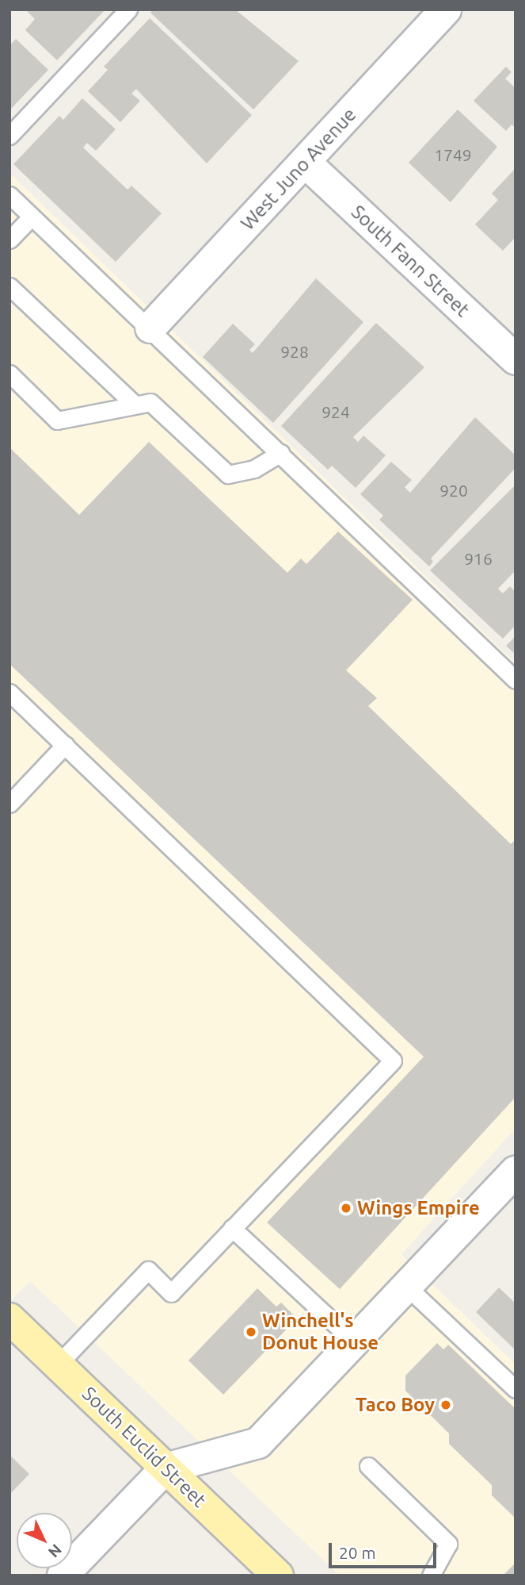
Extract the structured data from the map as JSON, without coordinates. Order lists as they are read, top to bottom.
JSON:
{
  "streets": {
    "main road": ["South Euclid Street"],
    "street": ["West Juno Avenue", "South Fann Street"]
  },
  "crossings": [
    ["West Juno Avenue", "South Fann Street"]
  ],
  "places": ["Wings Empire", "Winchell's Donut House", "Taco Boy"],
  "house_numbers": [
    "1749",
    "928",
    "924",
    "920",
    "916"
  ],
  "scale_bar": "20 m",
  "north": "bottom right"
}
